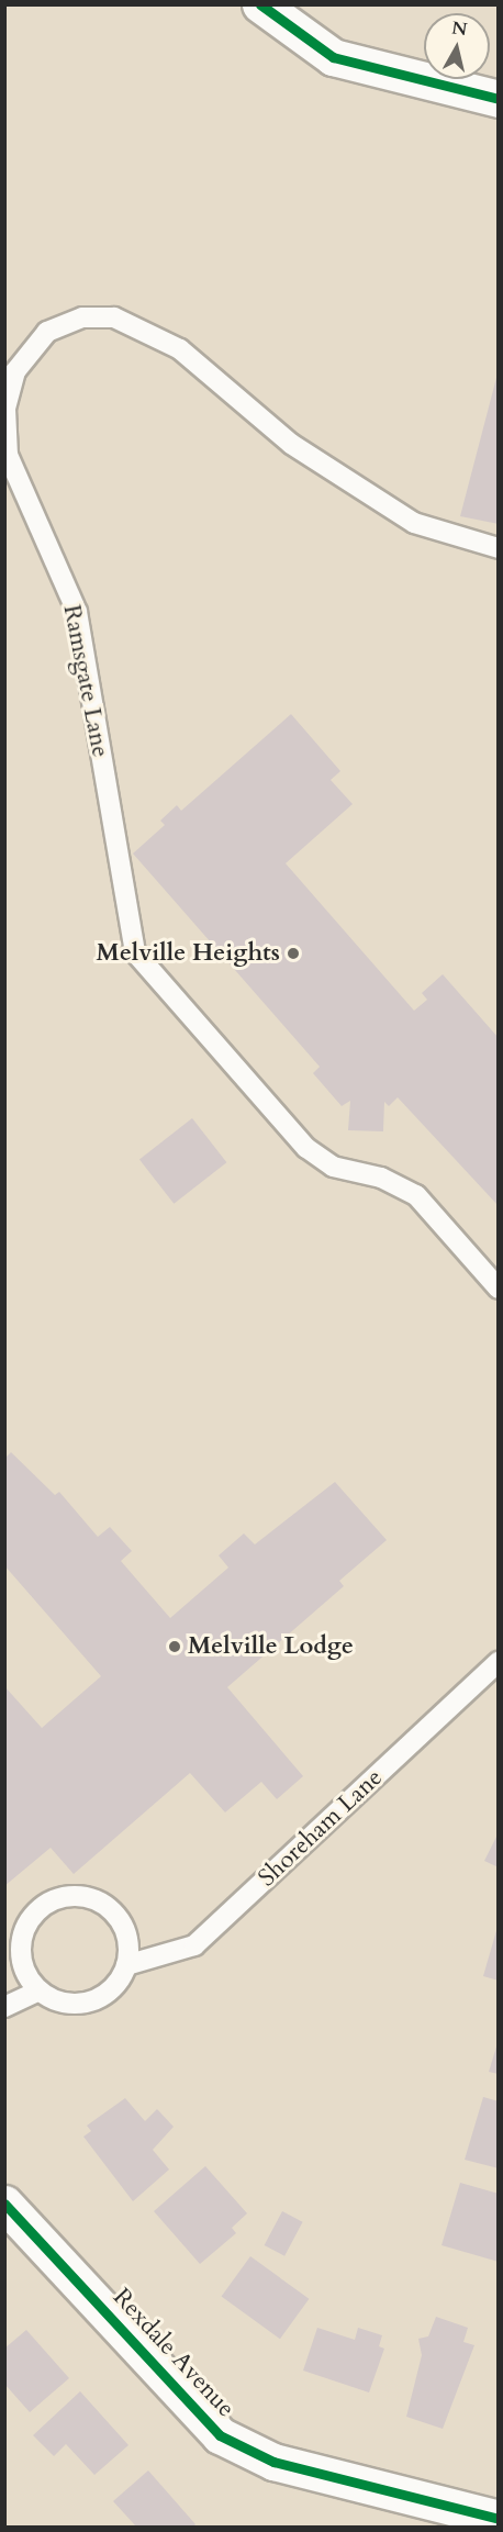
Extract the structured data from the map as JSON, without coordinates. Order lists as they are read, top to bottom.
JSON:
{
  "streets": {
    "street": ["Rexdale Avenue"],
    "lane": ["Ramsgate Lane", "Shoreham Lane"]
  },
  "places": ["Melville Heights", "Melville Lodge"],
  "north": "top"
}
